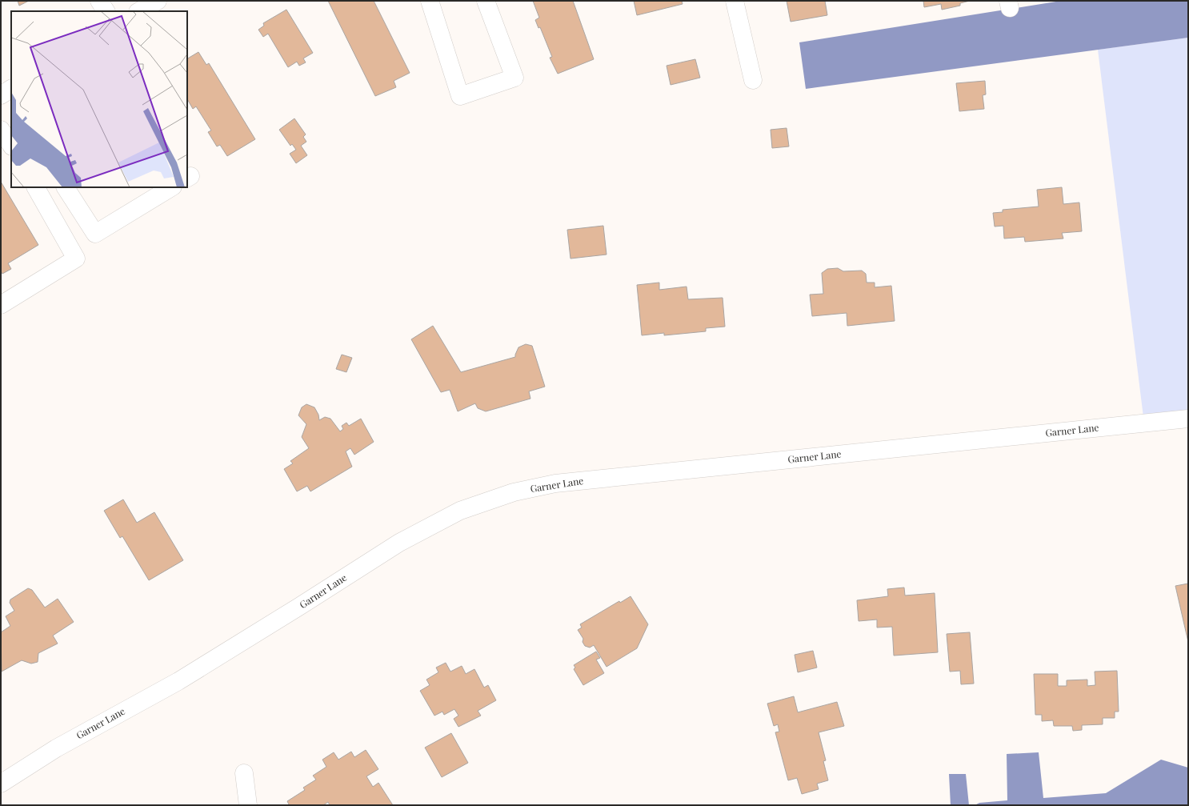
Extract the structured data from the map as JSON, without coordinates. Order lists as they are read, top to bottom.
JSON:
{
  "streets": {
    "street": ["Garner Lane"]
  }
}
